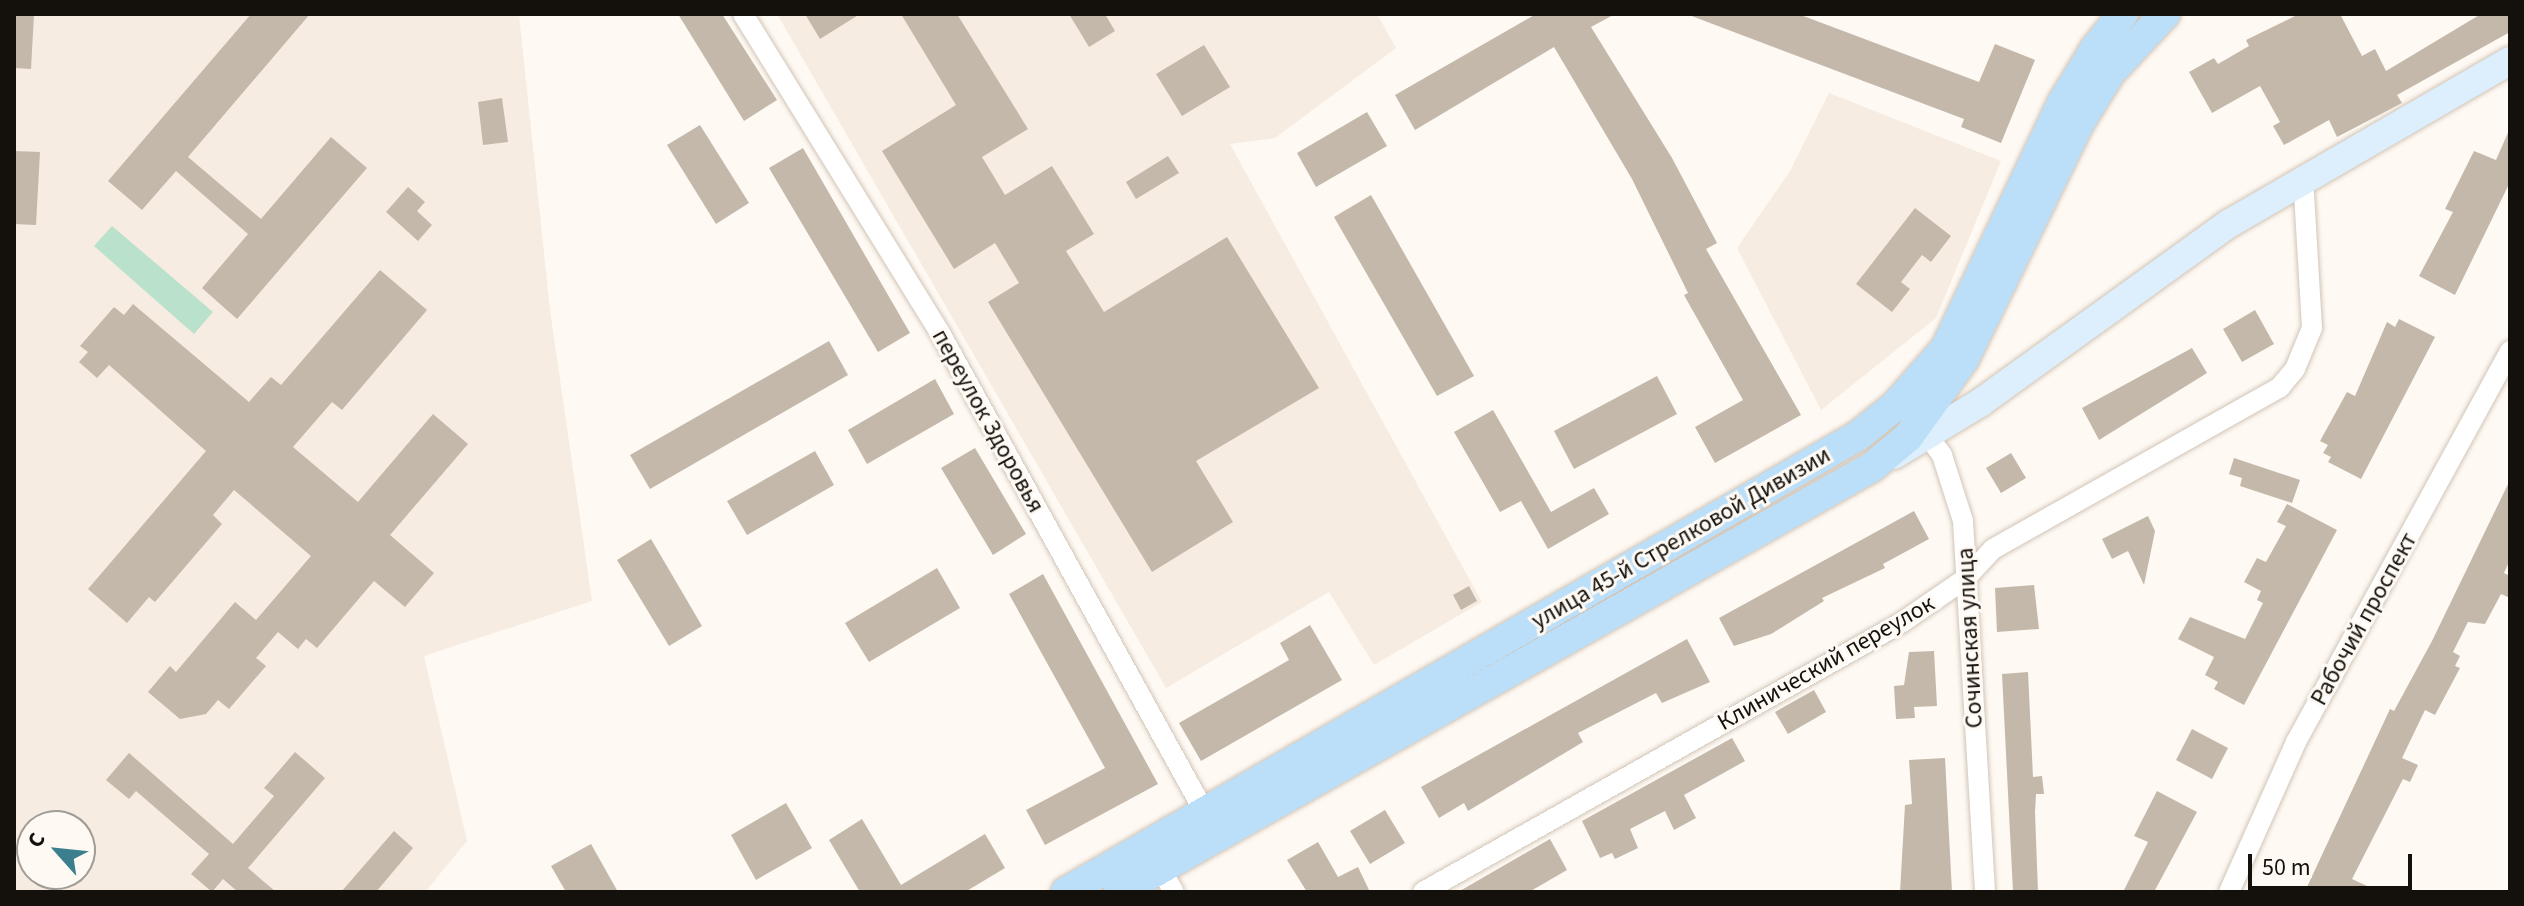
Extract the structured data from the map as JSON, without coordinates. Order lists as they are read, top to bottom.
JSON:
{
  "streets": {
    "main road": ["улица 45-й Стрелковой Дивизии"],
    "street": [
      "переулок Здоровья",
      "Рабочий проспект",
      "Сочинская улица",
      "Клинический переулок"
    ]
  },
  "crossings": [
    ["переулок Здоровья", "улица 45-й Стрелковой Дивизии"],
    ["улица 45-й Стрелковой Дивизии", "Сочинская улица"],
    ["Сочинская улица", "Клинический переулок"]
  ],
  "scale_bar": "50 m",
  "north": "top left"
}
